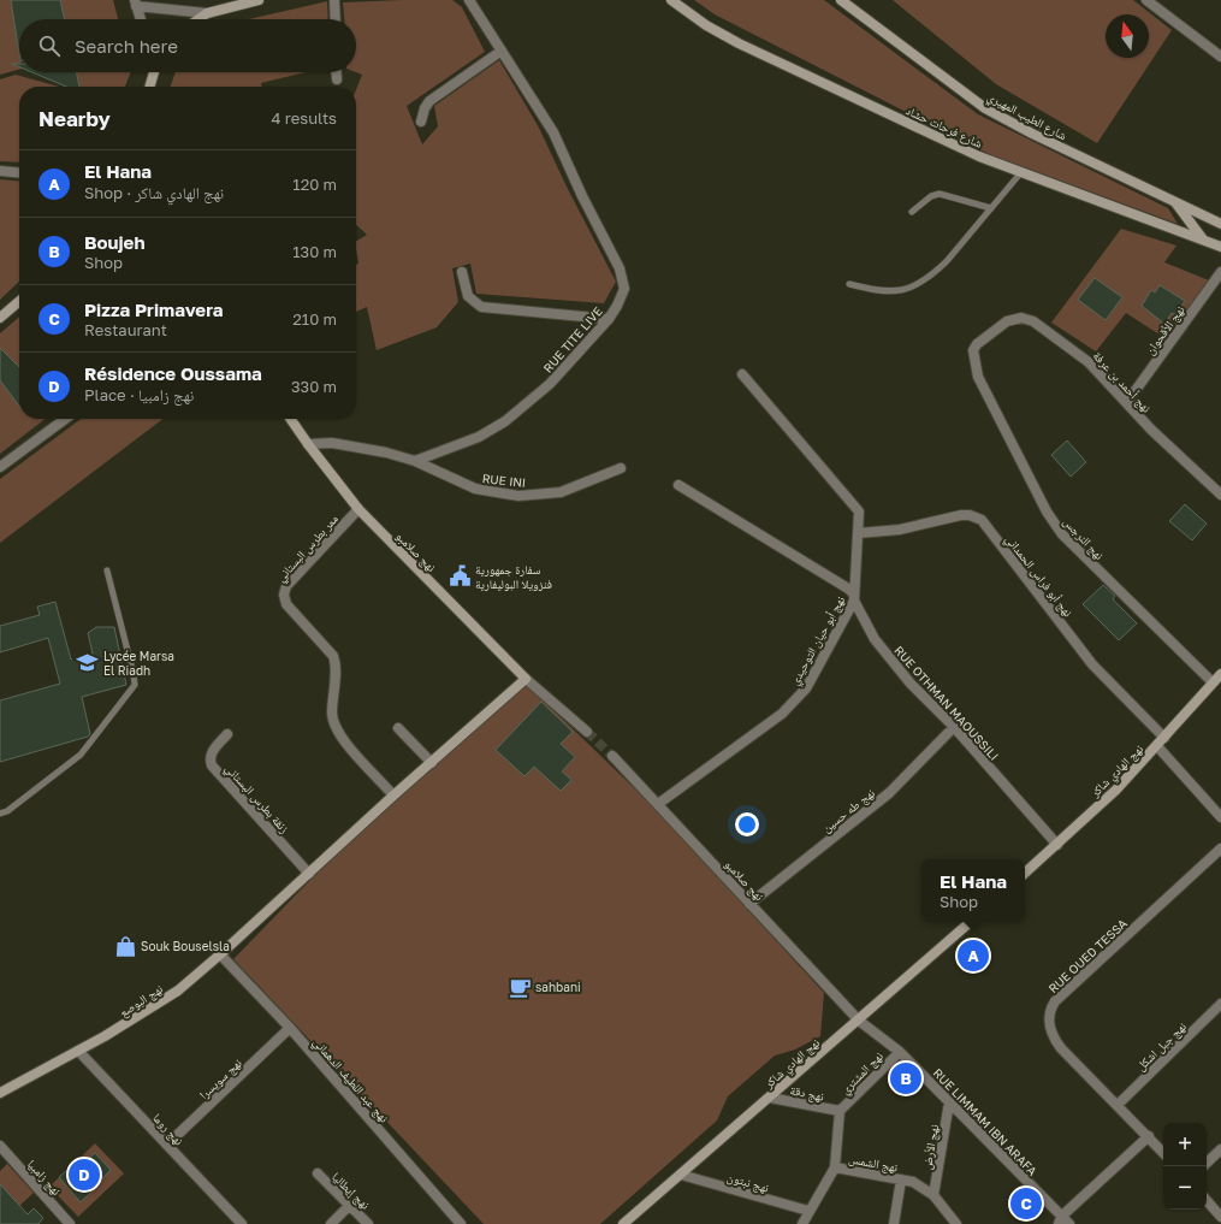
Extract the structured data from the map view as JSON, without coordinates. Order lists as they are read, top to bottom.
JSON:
{
  "streets": {
    "street": [
      "شارع الطيب المهيري",
      "شارع فرحات حشاد",
      "نهج الأقحوان",
      "RUE TITE LIVE",
      "نهج أحمد بن عرفة",
      "RUE INI",
      "نهج النرجس",
      "ممر بطرس البستاني",
      "نهج صلامبو",
      "نهج أبو فراس الحمداني",
      "نهج أبو حيان التوحيدي",
      "RUE OTHMAN MAOUSSILI",
      "نهج الهادي شاكر",
      "زنقة بطرس البستاني",
      "نهج طه حسين",
      "RUE OUED TESSA",
      "نهج البوصع",
      "نهج جبل اشكل",
      "نهج المشتري",
      "نهج سويسرا",
      "نهج عبد اللطيف الدهماني",
      "نهج دقة",
      "RUE LIMMAM IBN ARAFA",
      "نهج روما",
      "نهج الأرض",
      "نهج الشمس",
      "نهج زامبيا",
      "نهج نبتون",
      "نهج إيطاليا"
    ]
  },
  "crossings": [
    ["نهج الأقحوان", "نهج أحمد بن عرفة"],
    ["RUE TITE LIVE", "RUE INI"],
    ["نهج أحمد بن عرفة", "نهج النرجس"],
    ["نهج النرجس", "نهج الهادي شاكر"],
    ["ممر بطرس البستاني", "نهج صلامبو"],
    ["ممر بطرس البستاني", "نهج البوصع"],
    ["نهج صلامبو", "نهج أبو حيان التوحيدي"],
    ["نهج صلامبو", "نهج الهادي شاكر"],
    ["نهج صلامبو", "نهج طه حسين"],
    ["نهج صلامبو", "نهج البوصع"],
    ["نهج صلامبو", "RUE LIMMAM IBN ARAFA"],
    ["نهج أبو فراس الحمداني", "نهج أبو حيان التوحيدي"],
    ["نهج أبو فراس الحمداني", "نهج الهادي شاكر"],
    ["نهج أبو حيان التوحيدي", "RUE OTHMAN MAOUSSILI"],
    ["RUE OTHMAN MAOUSSILI", "نهج الهادي شاكر"],
    ["RUE OTHMAN MAOUSSILI", "نهج طه حسين"],
    ["نهج الهادي شاكر", "نهج دقة"],
    ["نهج الهادي شاكر", "RUE LIMMAM IBN ARAFA"],
    ["نهج الهادي شاكر", "نهج نبتون"],
    ["زنقة بطرس البستاني", "نهج البوصع"],
    ["RUE OUED TESSA", "نهج جبل اشكل"],
    ["نهج البوصع", "نهج عبد اللطيف الدهماني"],
    ["نهج البوصع", "نهج روما"],
    ["نهج المشتري", "نهج دقة"],
    ["نهج المشتري", "RUE LIMMAM IBN ARAFA"],
    ["نهج المشتري", "نهج الشمس"],
    ["نهج سويسرا", "نهج عبد اللطيف الدهماني"],
    ["نهج سويسرا", "نهج روما"],
    ["RUE LIMMAM IBN ARAFA", "نهج الأرض"],
    ["نهج الأرض", "نهج الشمس"],
    ["نهج الشمس", "نهج نبتون"]
  ],
  "places": {
    "public building": ["سفارة جمهورية فنزويلا البوليفارية"],
    "school or university": ["Lycée Marsa El Riadh"],
    "shop": ["Souk Bouselsla"],
    "cafe": ["sahbani"]
  },
  "north": "top",
  "page": {
    "search": "Search here",
    "heading": ["Nearby", "4 results"],
    "list": [
      {
        "mark": "A",
        "name": "El Hana",
        "note": "Shop · نهج الهادي شاكر",
        "value": "120 m"
      },
      {
        "mark": "B",
        "name": "Boujeh",
        "note": "Shop",
        "value": "130 m"
      },
      {
        "mark": "C",
        "name": "Pizza Primavera",
        "note": "Restaurant",
        "value": "210 m"
      },
      {
        "mark": "D",
        "name": "Résidence Oussama",
        "note": "Place · نهج زامبيا",
        "value": "330 m"
      }
    ],
    "popup": ["El Hana", "Shop"],
    "pins": [
      "A",
      "B",
      "D",
      "C"
    ],
    "map_buttons": ["+", "−"]
  }
}
